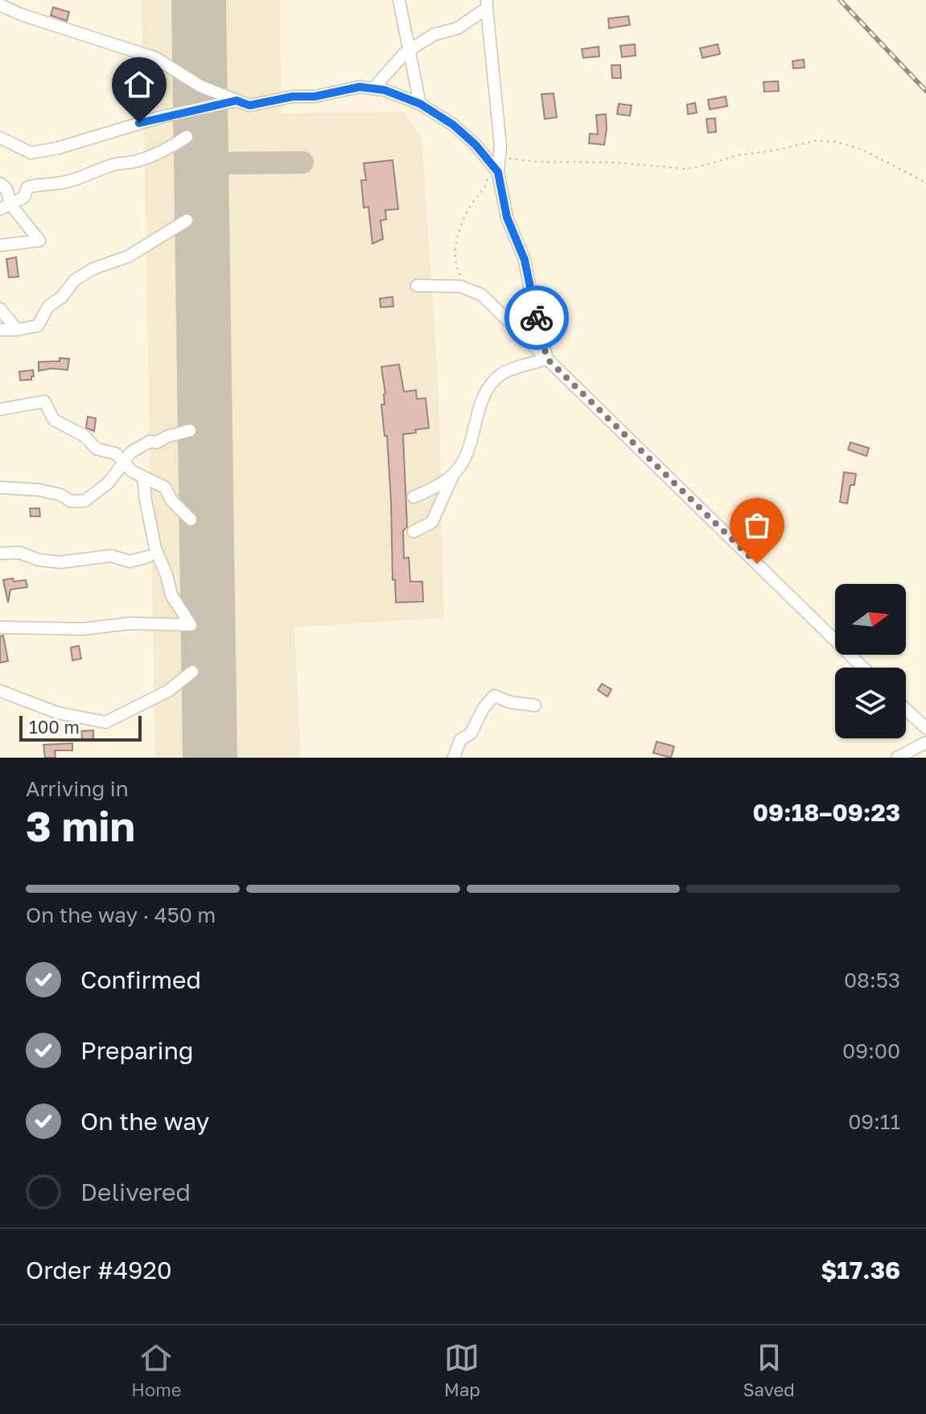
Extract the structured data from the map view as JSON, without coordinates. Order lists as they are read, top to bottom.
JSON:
{
  "scale_bar": "100 m",
  "north": "right",
  "page": {
    "scale": "100 m",
    "heading": ["3 min", "Arriving in", "09:18–09:23"],
    "panel": ["Order #4920", "$17.36"],
    "bar": "On the way · 450 m",
    "list": [
      ["Confirmed", "08:53"],
      ["Preparing", "09:00"],
      ["On the way", "09:11"],
      "Delivered"
    ],
    "tabs": ["Home", "Map", "Saved"]
  }
}
